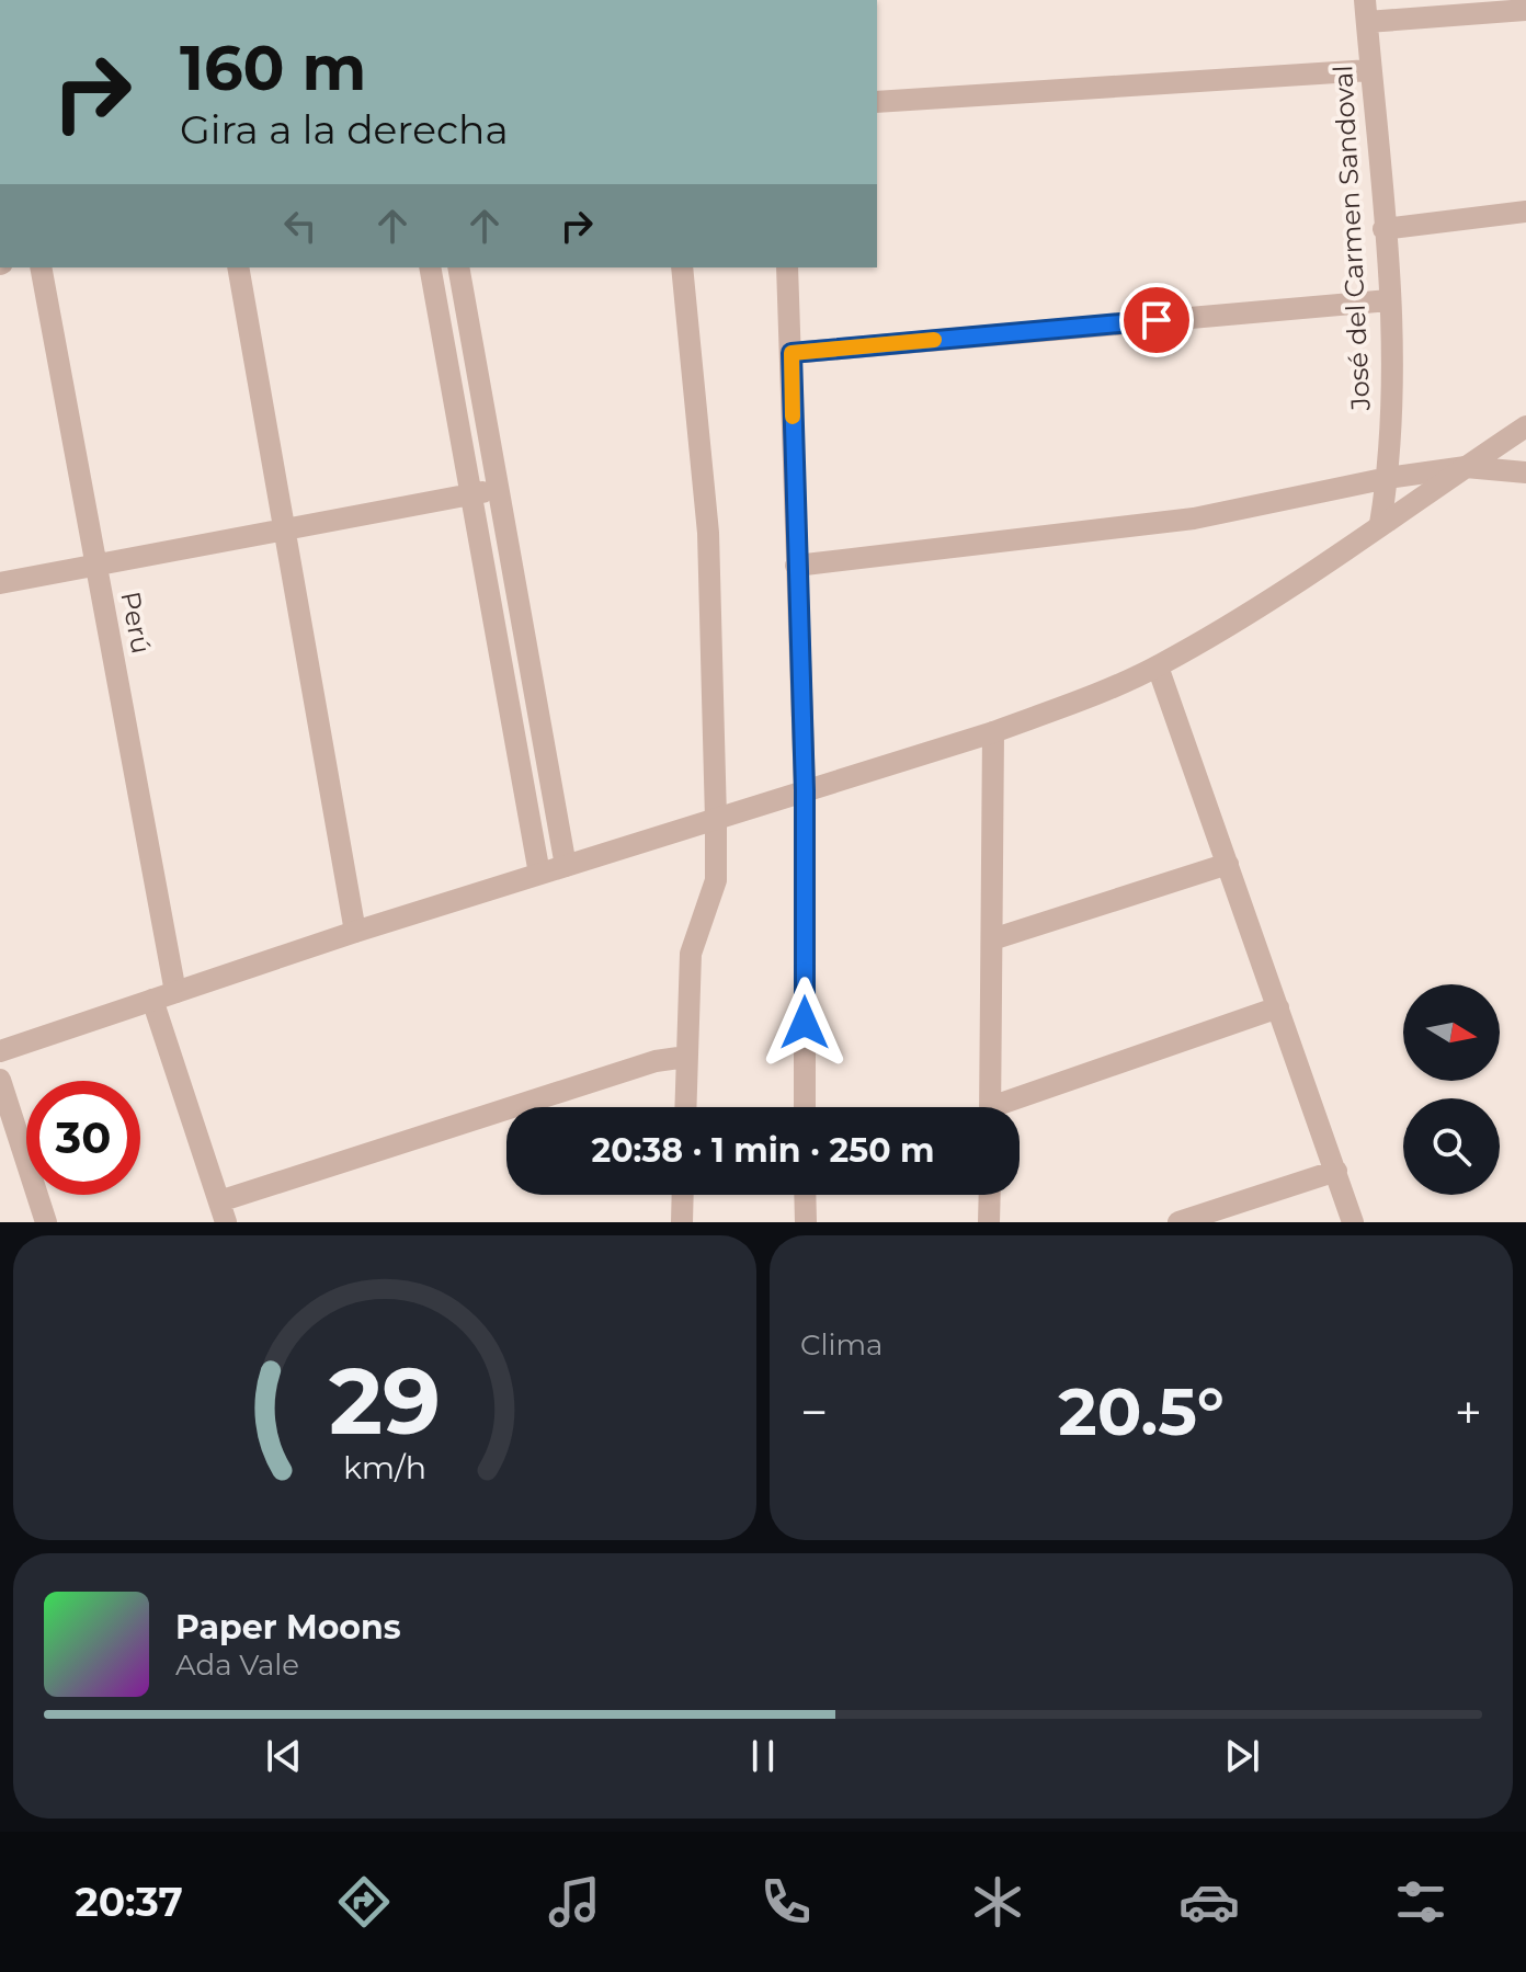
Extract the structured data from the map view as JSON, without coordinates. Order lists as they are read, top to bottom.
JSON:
{
  "streets": {
    "street": ["José del Carmen Sandoval", "Perú"]
  },
  "north": "right",
  "page": {
    "turn": ["160 m", "Gira a la derecha"],
    "limit": "30",
    "trip": "20:38 · 1 min · 250 m",
    "tile": "Clima",
    "heat": ["−", "20.5°", "+"],
    "song": ["Paper Moons", "Ada Vale"],
    "tabs": "20:37",
    "gauge": ["29", "km/h"]
  }
}
